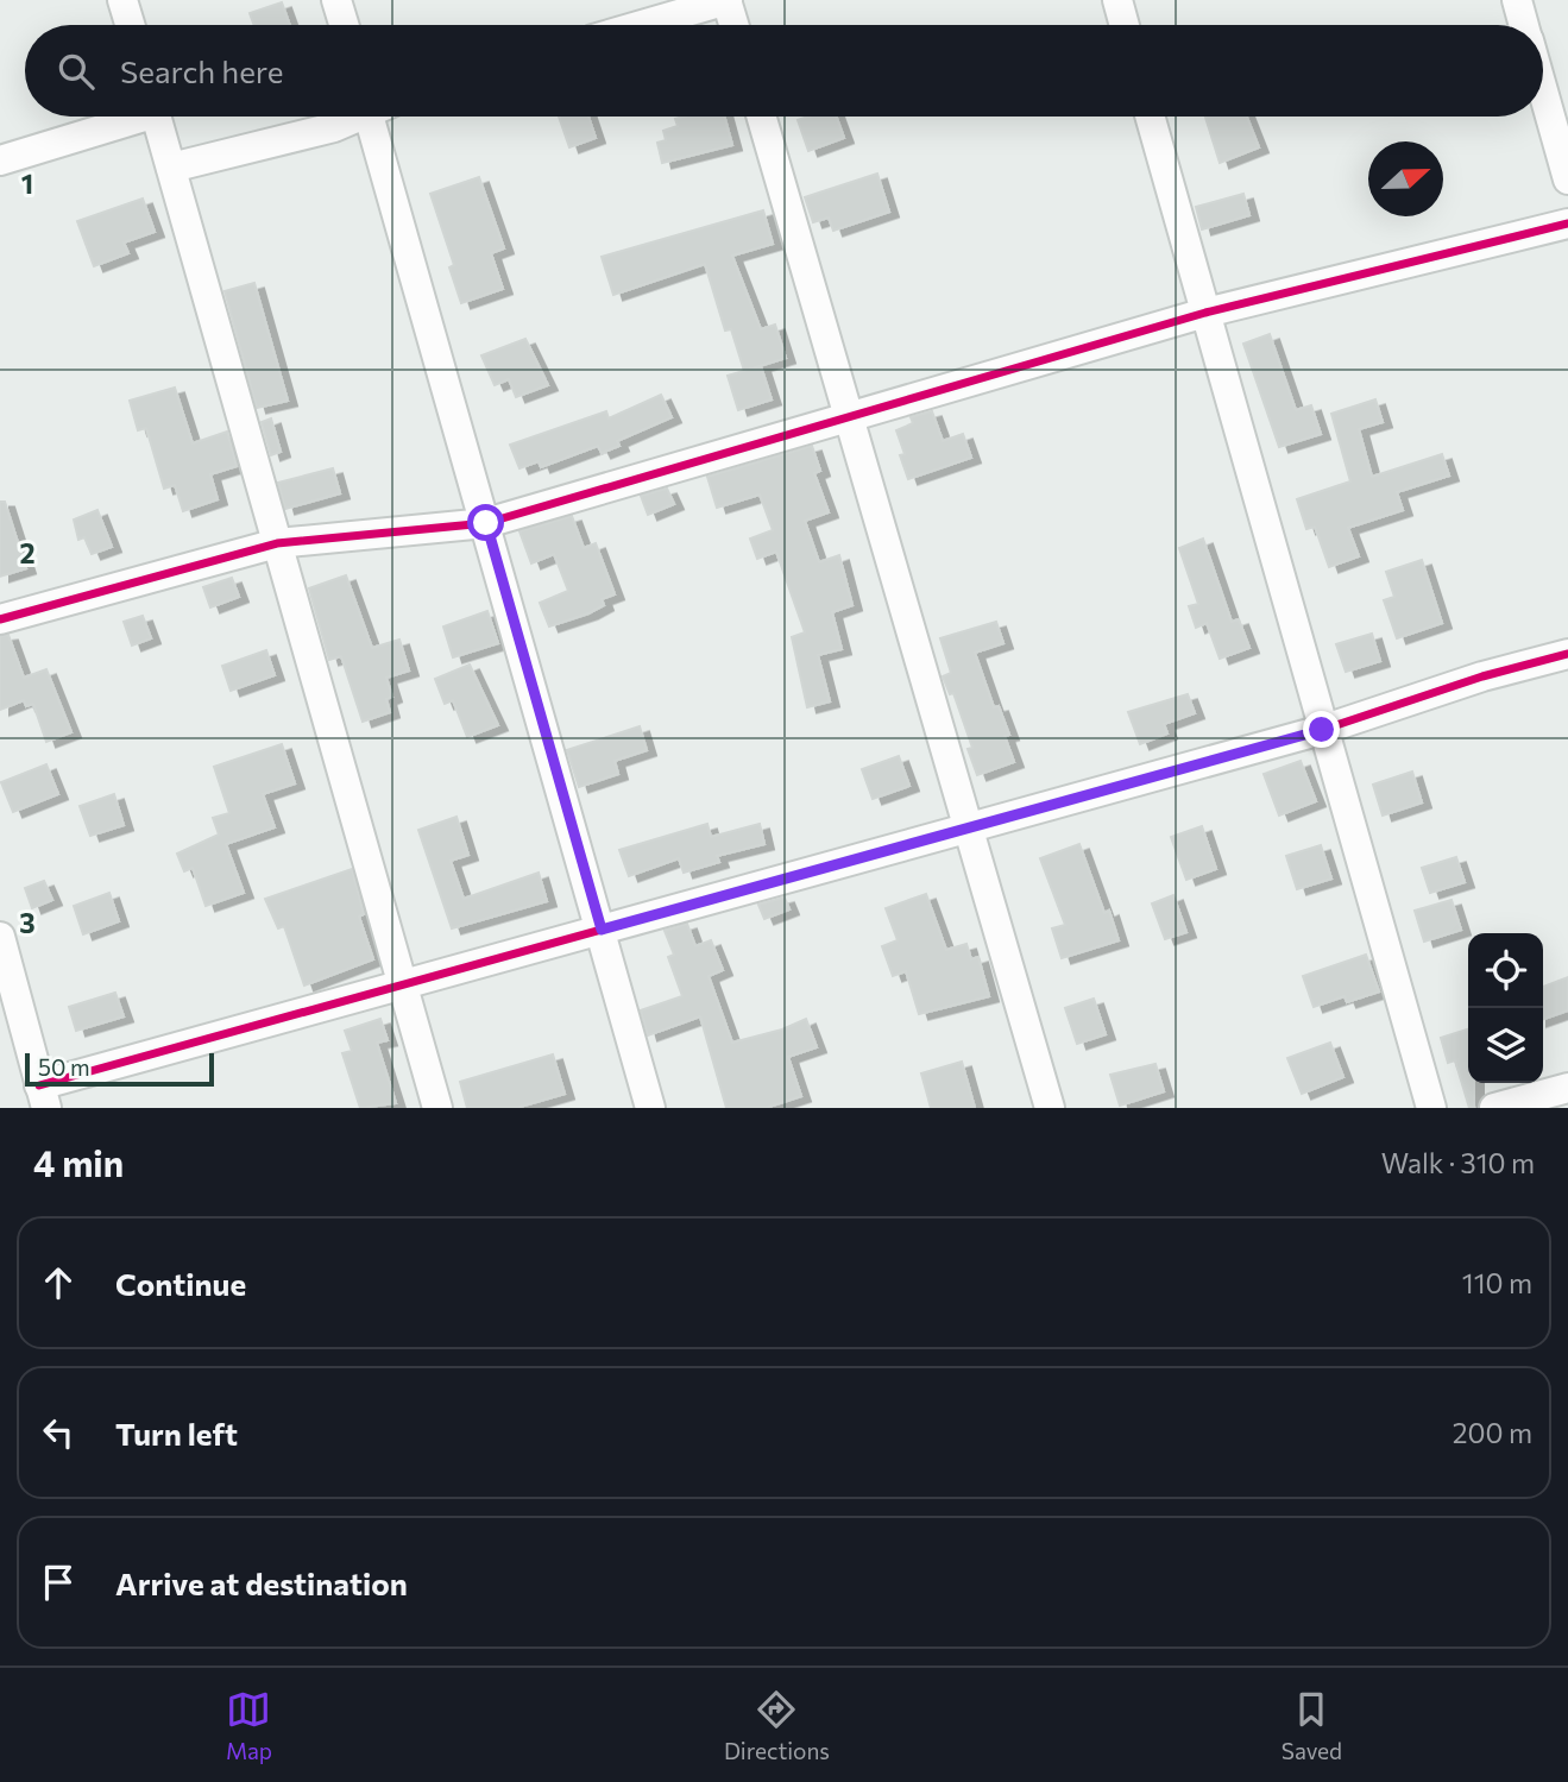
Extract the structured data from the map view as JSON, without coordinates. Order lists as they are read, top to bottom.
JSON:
{
  "scale_bar": "50 m",
  "north": "right",
  "page": {
    "search": "Search here",
    "scale": "50 m",
    "heading": ["4 min", "Walk · 310 m"],
    "list": [
      ["Continue", "110 m"],
      ["Turn left", "200 m"],
      "Arrive at destination"
    ],
    "nav": ["Map", "Directions", "Saved"]
  },
  "grid": {
    "rows": ["1", "2", "3"]
  }
}
